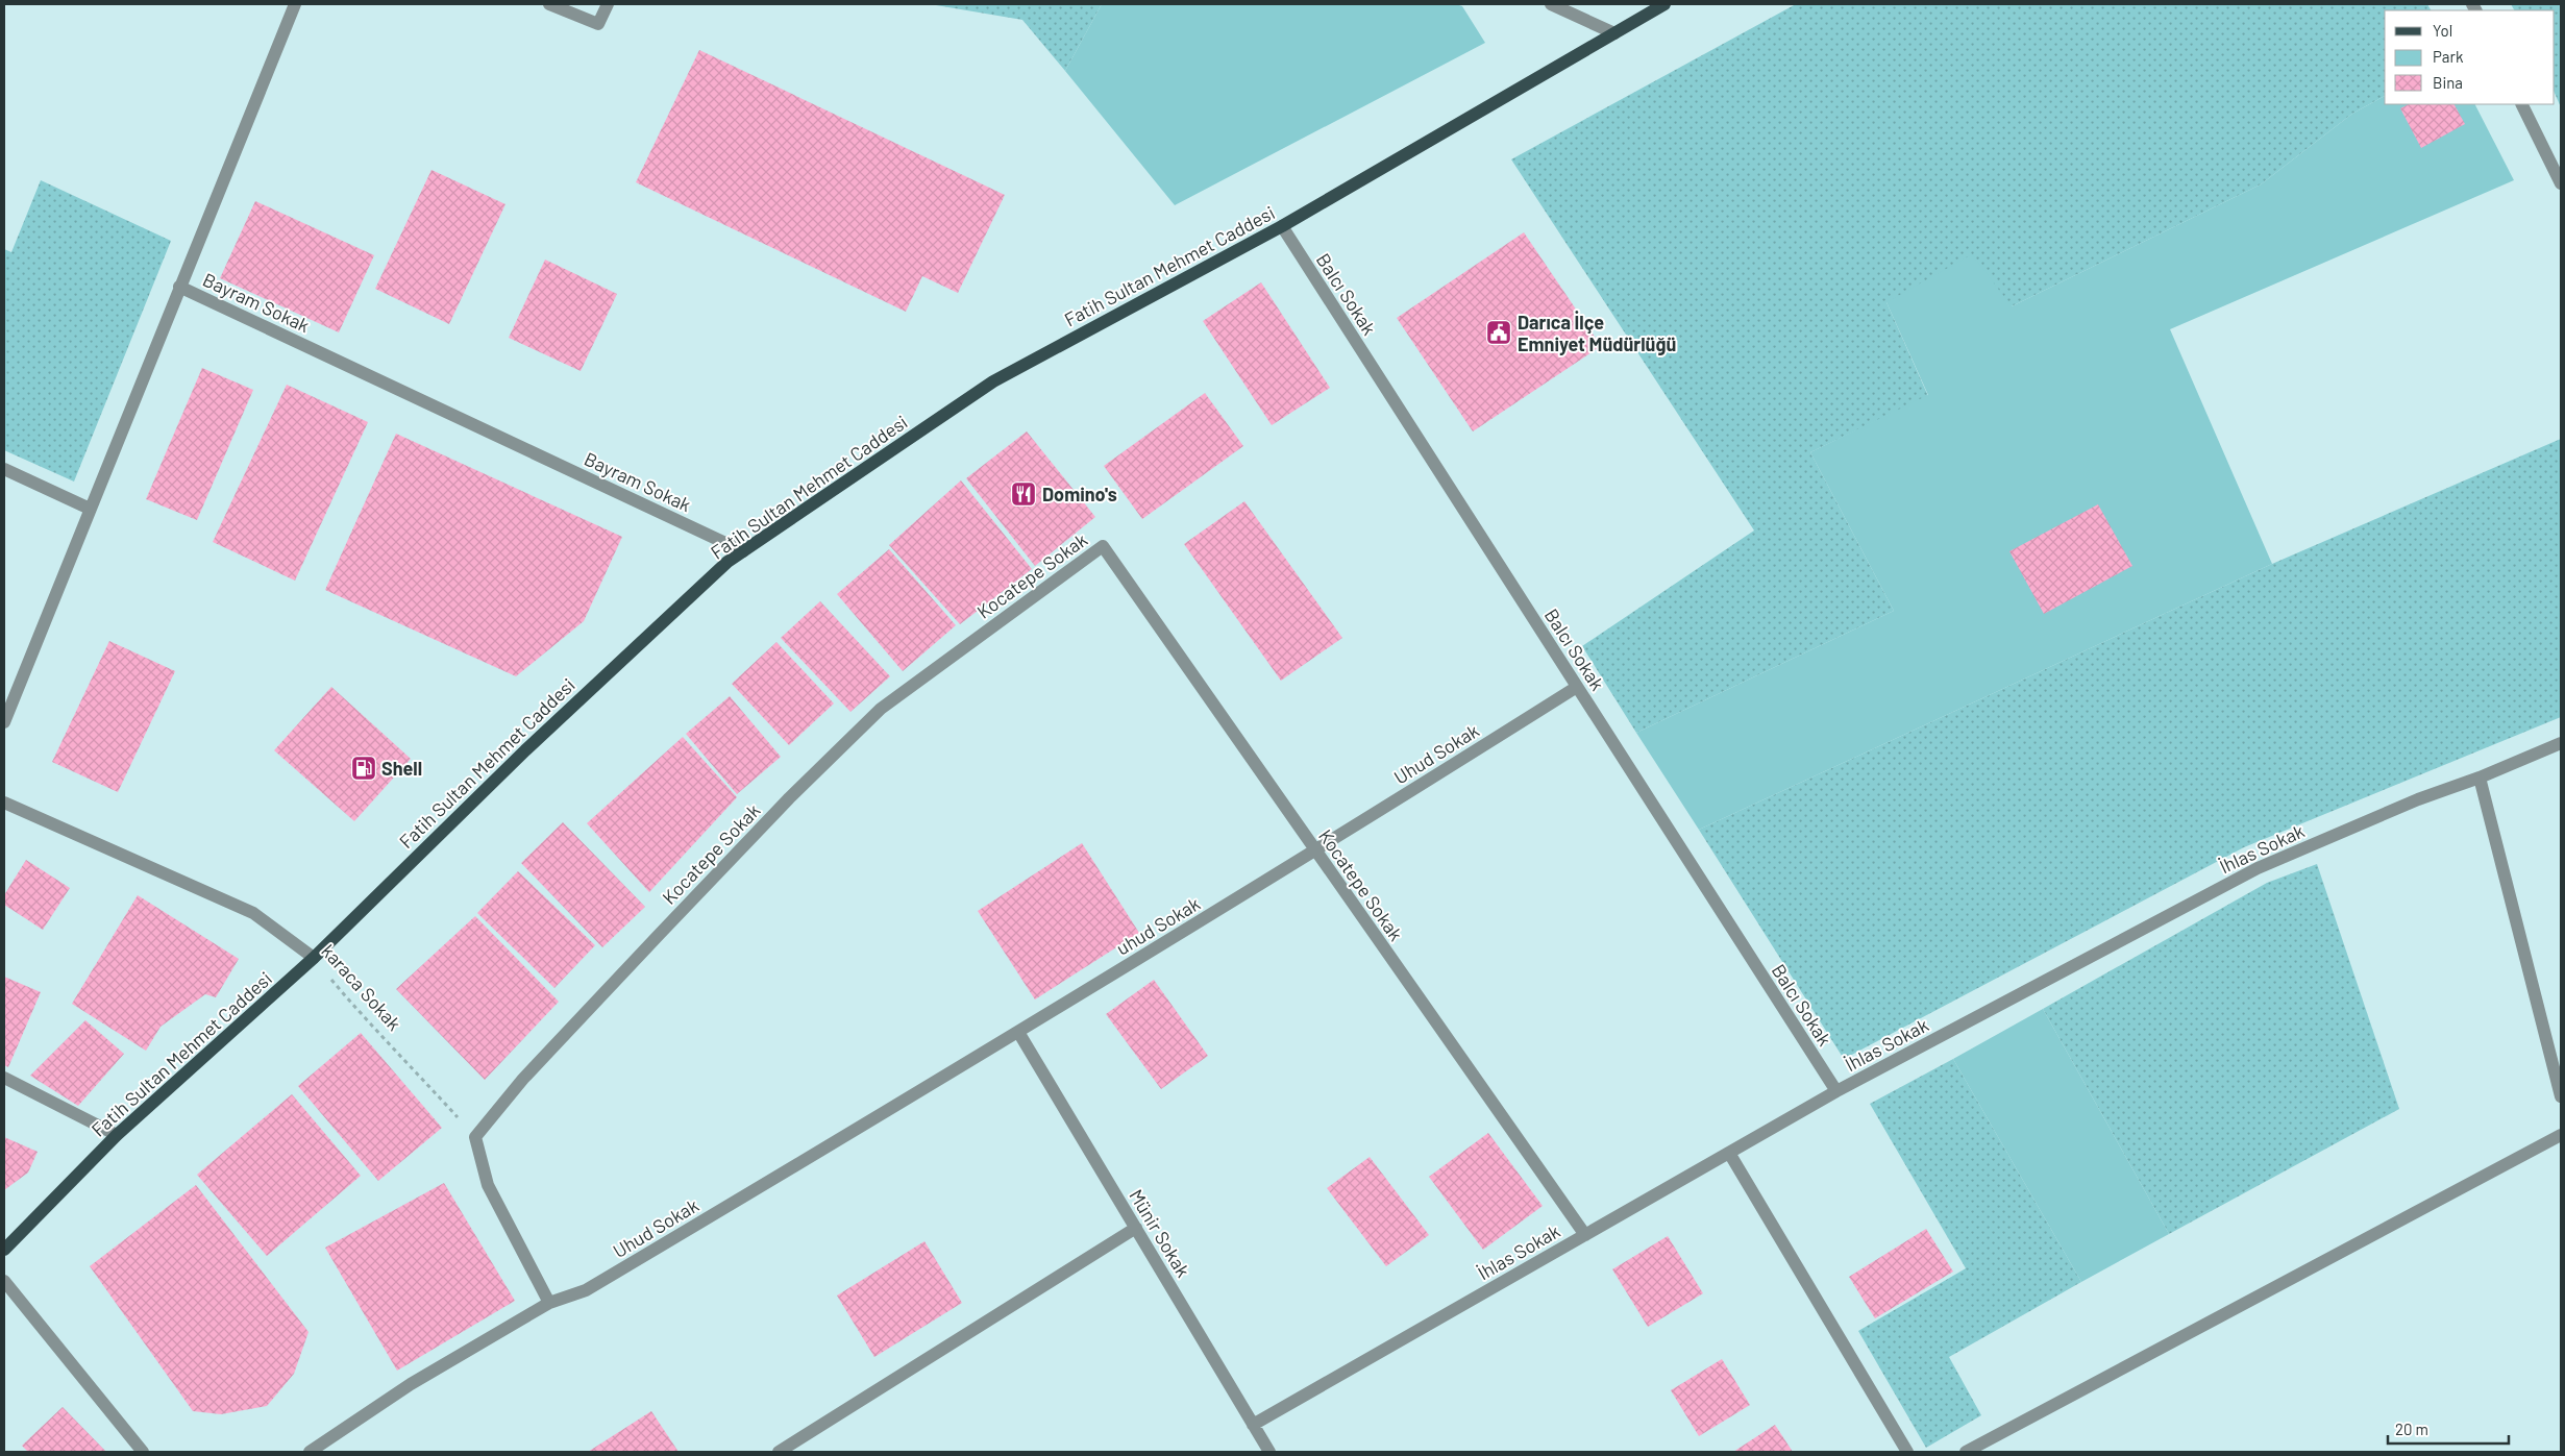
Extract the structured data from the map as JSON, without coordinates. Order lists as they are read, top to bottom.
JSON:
{
  "streets": {
    "main road": ["Fatih Sultan Mehmet Caddesi"],
    "street": [
      "Balcı Sokak",
      "Bayram Sokak",
      "Kocatepe Sokak",
      "Uhud Sokak",
      "İhlas Sokak",
      "uhud Sokak",
      "karaca Sokak",
      "Münir Sokak"
    ]
  },
  "crossings": [
    ["Fatih Sultan Mehmet Caddesi", "Balcı Sokak"],
    ["Fatih Sultan Mehmet Caddesi", "Bayram Sokak"],
    ["Fatih Sultan Mehmet Caddesi", "karaca Sokak"],
    ["Balcı Sokak", "Uhud Sokak"],
    ["Balcı Sokak", "İhlas Sokak"],
    ["Kocatepe Sokak", "Uhud Sokak"],
    ["Kocatepe Sokak", "İhlas Sokak"],
    ["Kocatepe Sokak", "uhud Sokak"],
    ["Kocatepe Sokak", "karaca Sokak"],
    ["Uhud Sokak", "uhud Sokak"],
    ["Uhud Sokak", "Münir Sokak"],
    ["İhlas Sokak", "Münir Sokak"],
    ["uhud Sokak", "Münir Sokak"]
  ],
  "places": {
    "public building": ["Darıca İlçe Emniyet Müdürlüğü"],
    "restaurant": ["Domino's"],
    "fuel station": ["Shell"]
  },
  "legend": ["Yol", "Park", "Bina"],
  "scale_bar": "20 m"
}
